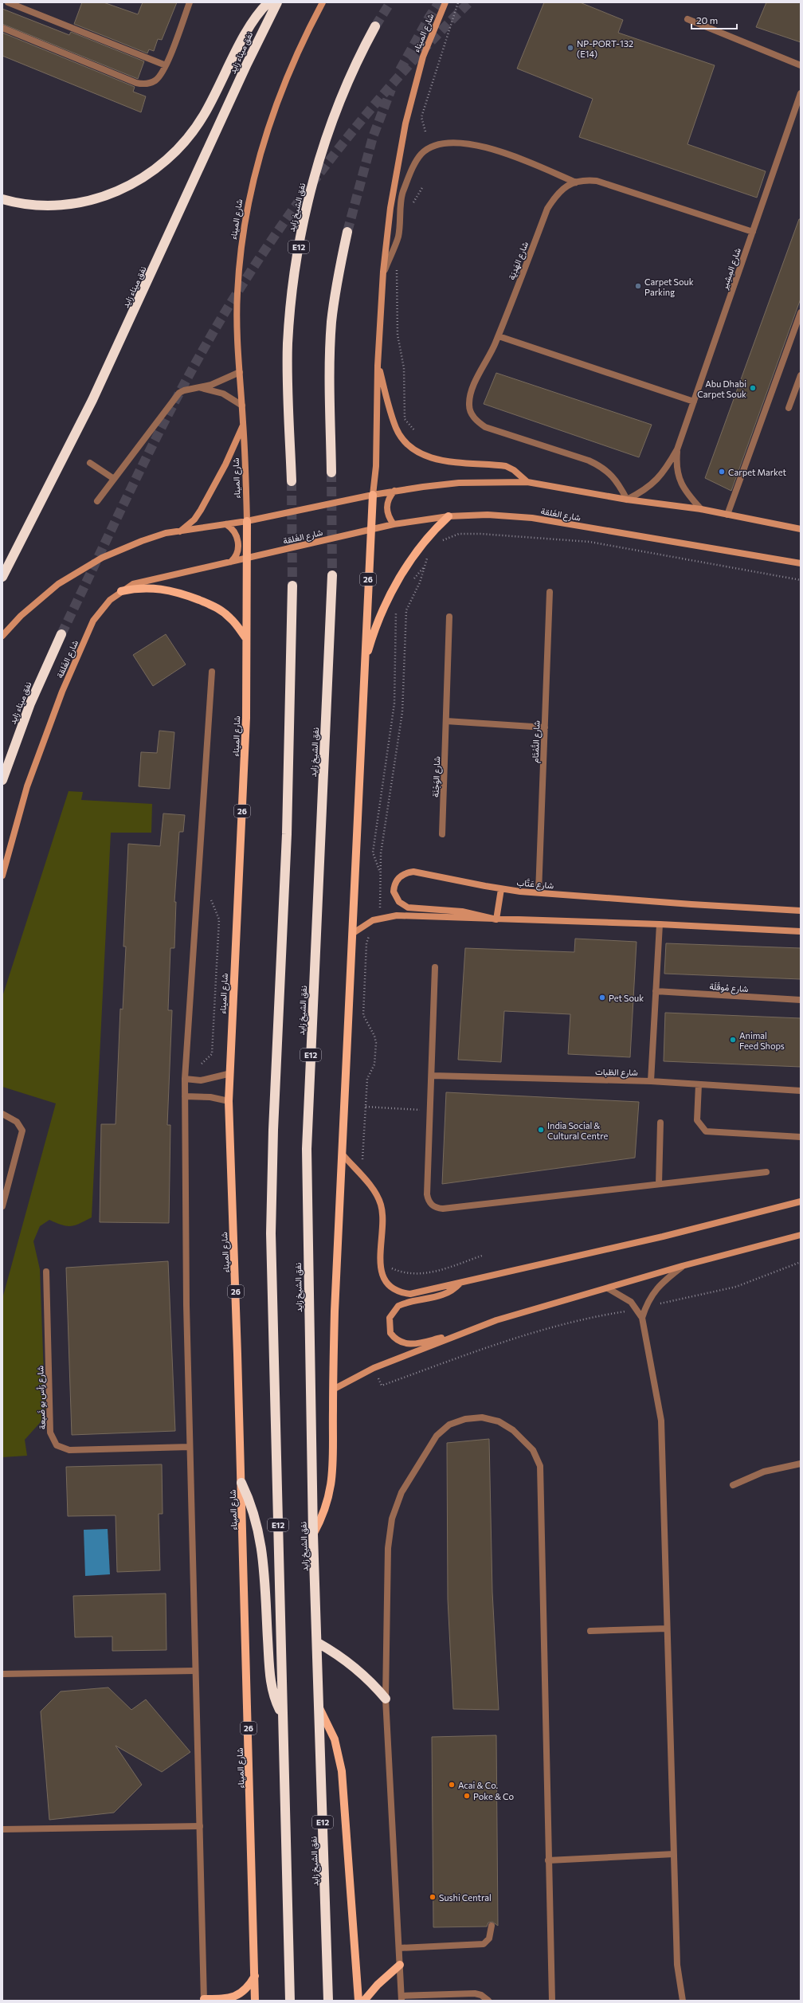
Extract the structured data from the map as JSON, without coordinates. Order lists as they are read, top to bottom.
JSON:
{
  "streets": {
    "highway": ["نفق ميناء زايد", "نفق الشيخ زايد", "E12"],
    "main road": [
      "شارع الميناء",
      "شارع الغَلقة",
      "26",
      "شارع عَتَّاب"
    ],
    "street": [
      "شارع الهَدِيَة",
      "شارع المِشِير",
      "شارع التَّمْتَام",
      "شارع الوَجْنَة",
      "شارع مُوقَلَة",
      "شارع الظبات",
      "شارع رَأس بو ضَبعة"
    ]
  },
  "crossings": [
    ["شارع الميناء", "نفق الشيخ زايد"],
    ["شارع الميناء", "شارع الغَلقة"],
    ["شارع الميناء", "شارع عَتَّاب"],
    ["شارع الهَدِيَة", "شارع المِشِير"],
    ["شارع التَّمْتَام", "شارع عَتَّاب"]
  ],
  "places": [
    "NP-PORT-132 (E14)",
    "Carpet Souk Parking",
    "Abu Dhabi Carpet Souk",
    "Carpet Market",
    "Pet Souk",
    "Animal Feed Shops",
    "India Social & Cultural Centre",
    "Acai & Co.",
    "Poke & Co",
    "Sushi Central"
  ],
  "scale_bar": "20 m"
}
